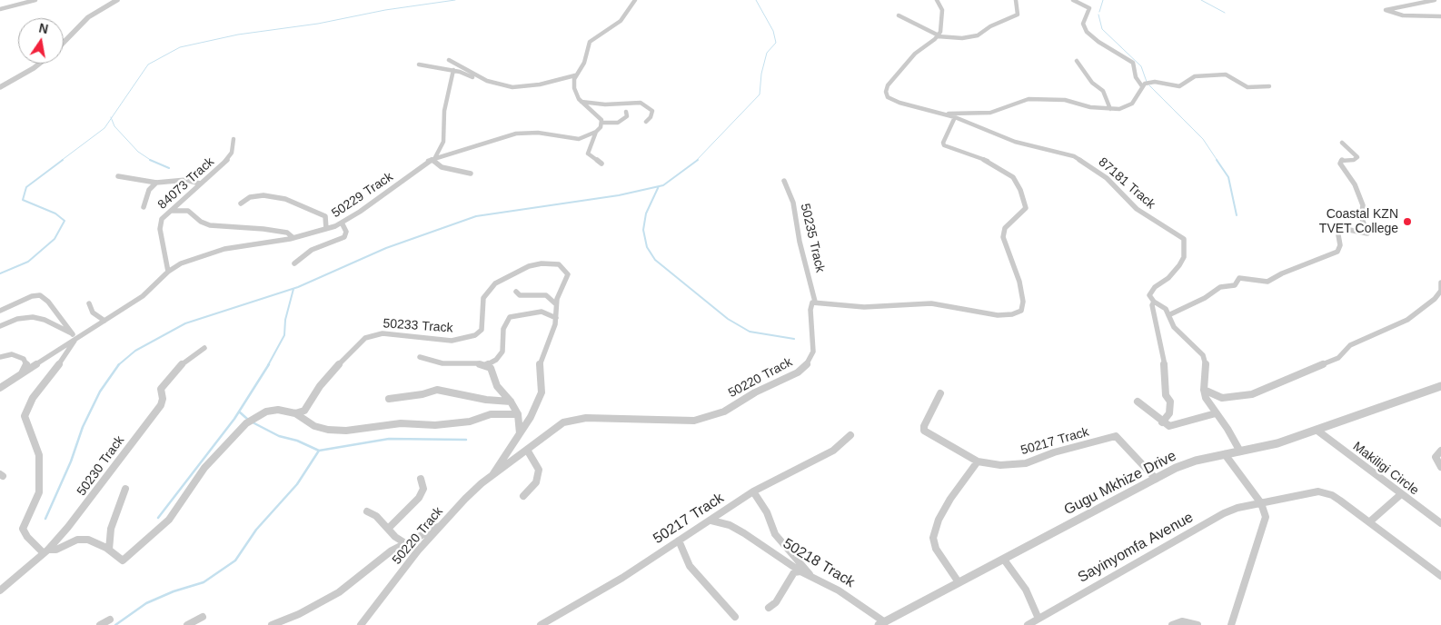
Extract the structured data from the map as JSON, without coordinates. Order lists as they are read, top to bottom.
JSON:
{
  "streets": {
    "street": [
      "84073 Track",
      "87181 Track",
      "50229 Track",
      "50235 Track",
      "50233 Track",
      "50220 Track",
      "50217 Track",
      "50230 Track",
      "Makiligi Circle",
      "Gugu Mkhize Drive",
      "Sayinyomfa Avenue",
      "50218 Track"
    ]
  },
  "crossings": [
    ["84073 Track", "50229 Track"],
    ["50235 Track", "50220 Track"],
    ["50233 Track", "50220 Track"],
    ["50217 Track", "Gugu Mkhize Drive"],
    ["50217 Track", "50218 Track"],
    ["Makiligi Circle", "Gugu Mkhize Drive"],
    ["Gugu Mkhize Drive", "50218 Track"]
  ],
  "places": ["Coastal KZN TVET College"],
  "north": "top"
}
